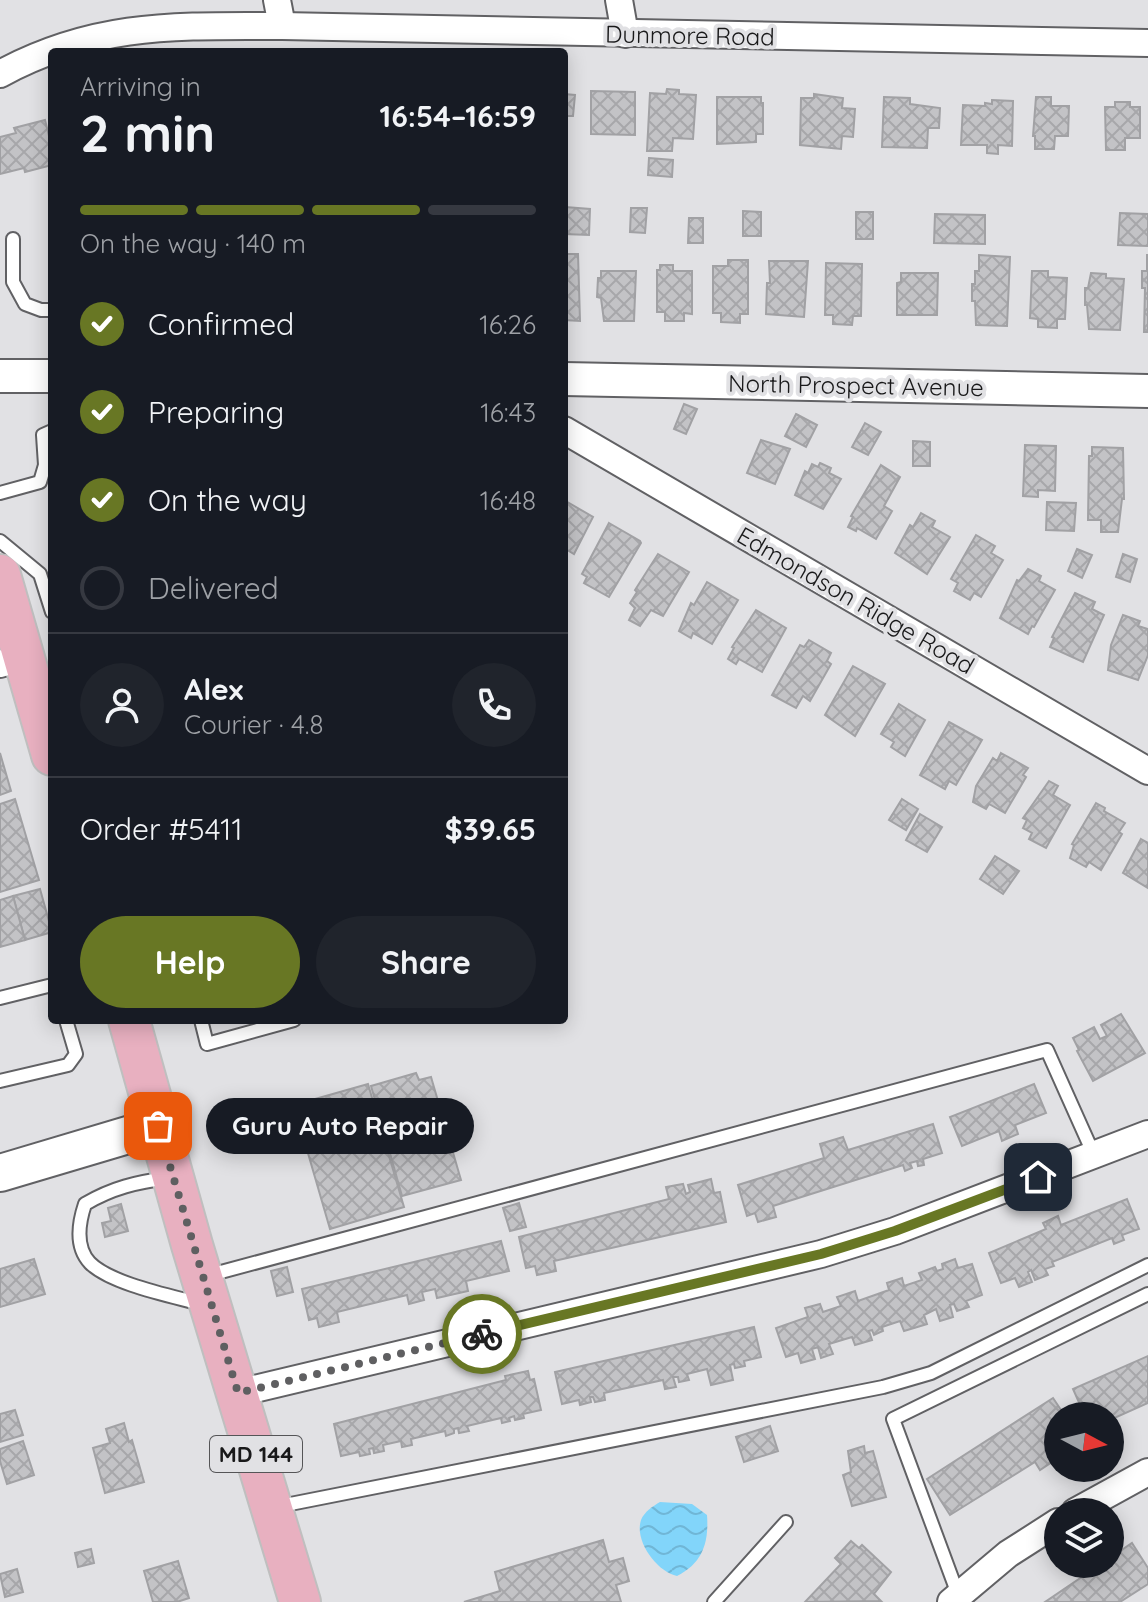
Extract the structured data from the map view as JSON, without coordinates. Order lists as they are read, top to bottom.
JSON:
{
  "streets": {
    "main road": ["MD 144"],
    "street": ["Dunmore Road", "North Prospect Avenue", "Edmondson Ridge Road"]
  },
  "places": ["Guru Auto Repair"],
  "north": "right",
  "page": {
    "heading": ["2 min", "Arriving in", "16:54–16:59"],
    "panel": [
      "Alex",
      "Courier · 4.8",
      "Order #5411",
      "$39.65"
    ],
    "bar": "On the way · 140 m",
    "list": [
      ["Confirmed", "16:26"],
      ["Preparing", "16:43"],
      ["On the way", "16:48"],
      "Delivered"
    ],
    "buttons": ["Help", "Share"],
    "bubble": "Guru Auto Repair"
  }
}
